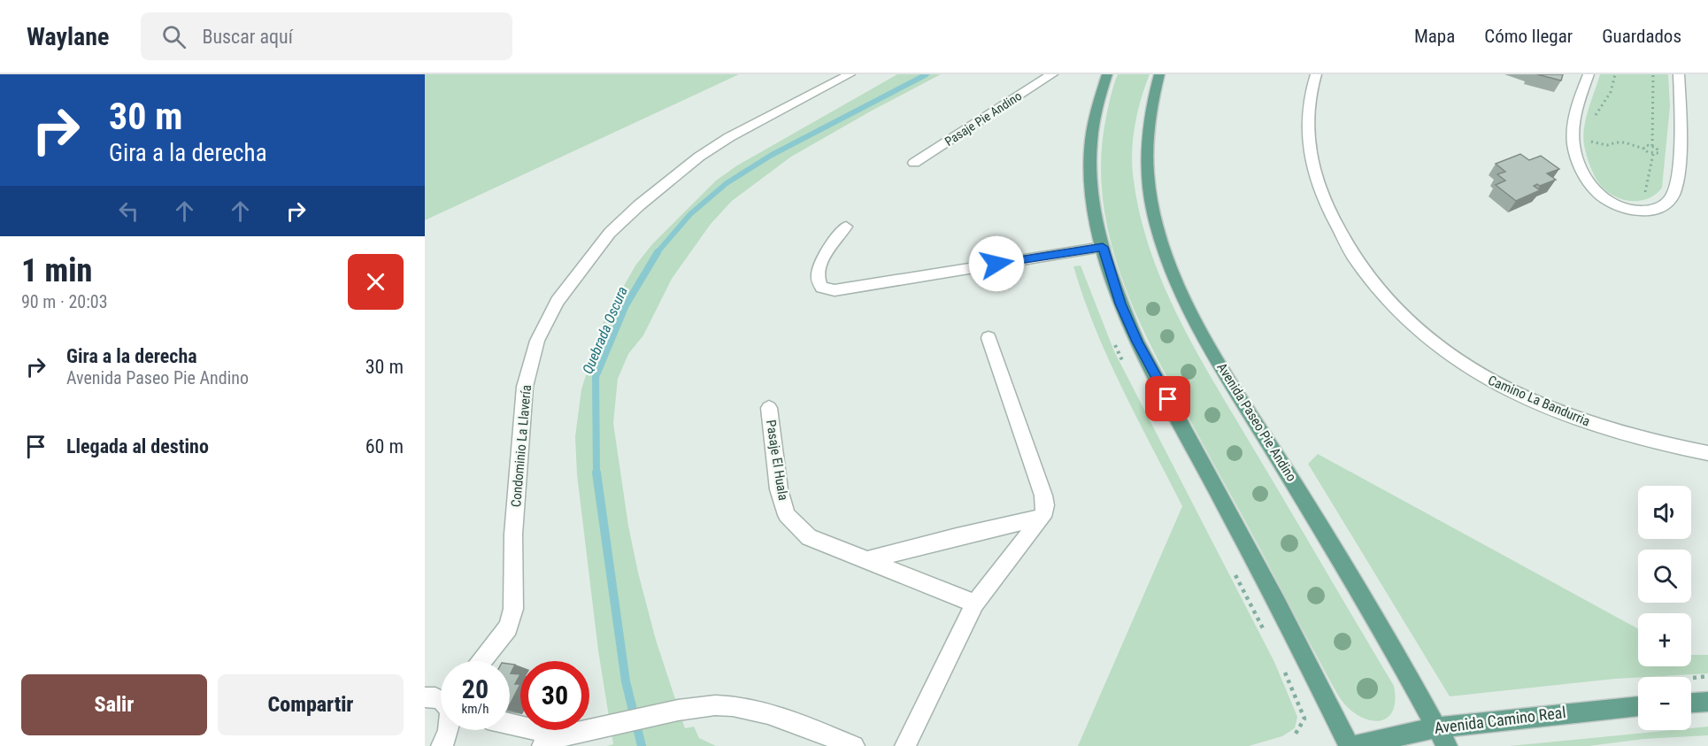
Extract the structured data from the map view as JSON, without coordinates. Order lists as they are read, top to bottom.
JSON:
{
  "streets": {
    "main road": ["Avenida Paseo Pie Andino", "Avenida Camino Real"],
    "street": [
      "Pasaje Pie Andino",
      "Camino La Bandurria",
      "Condominio La Llavería",
      "Pasaje El Huala"
    ]
  },
  "crossings": [
    ["Avenida Paseo Pie Andino", "Avenida Camino Real"]
  ],
  "water": ["Quebrada Oscura"],
  "page": {
    "header": "Waylane",
    "search": "Buscar aquí",
    "nav": ["Mapa", "Cómo llegar", "Guardados"],
    "turn": ["30 m", "Gira a la derecha"],
    "heading": ["1 min", "90 m · 20:03"],
    "list": [
      {
        "name": "Gira a la derecha",
        "note": "Avenida Paseo Pie Andino",
        "value": "30 m"
      },
      {
        "name": "Llegada al destino",
        "value": "60 m"
      }
    ],
    "map_buttons": ["+", "−"],
    "speed": "20 km/h",
    "limit": "30",
    "buttons": ["Salir", "Compartir"]
  }
}
